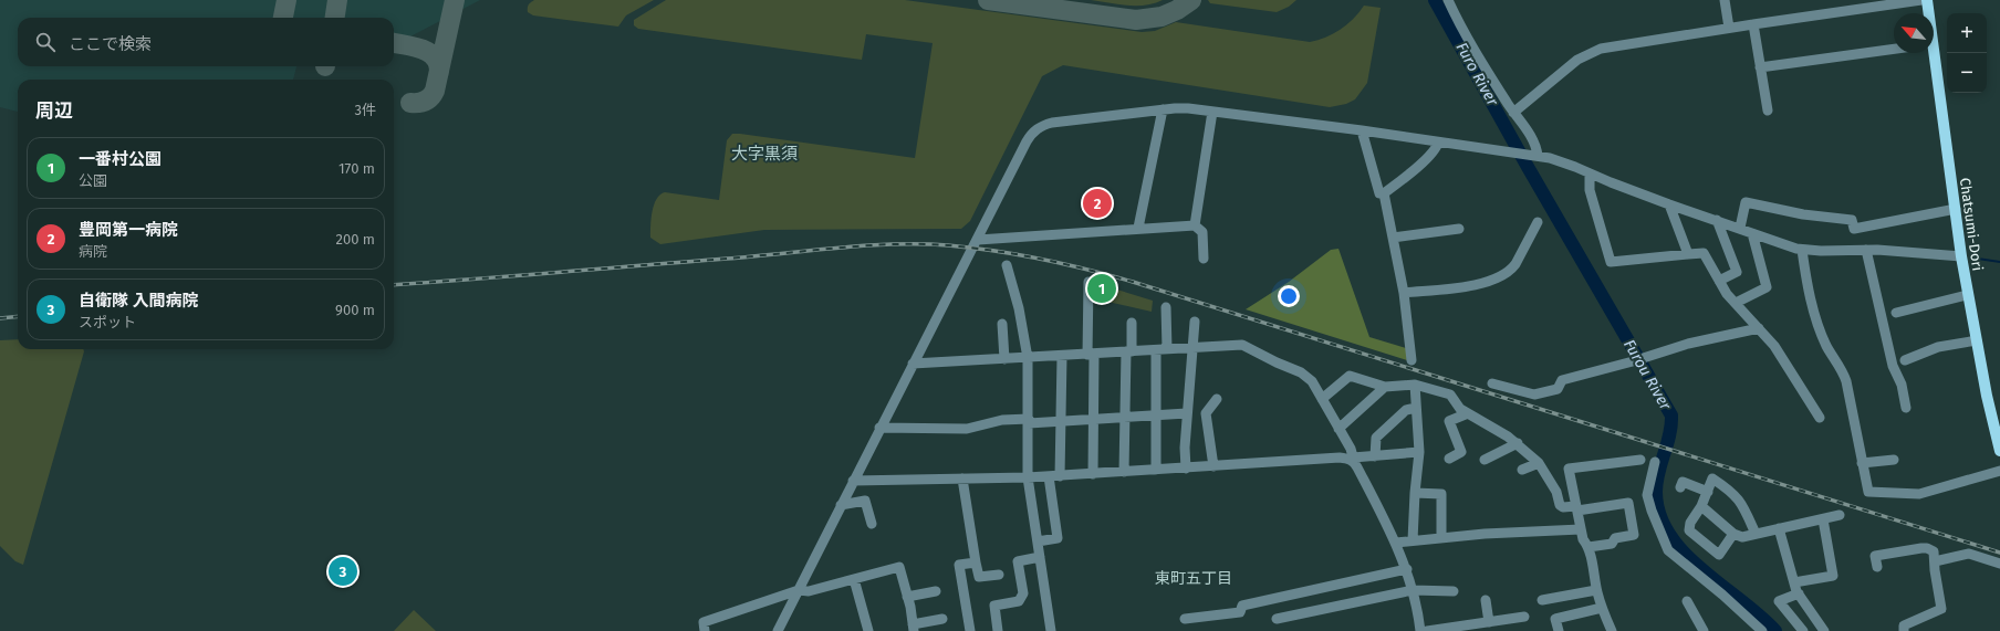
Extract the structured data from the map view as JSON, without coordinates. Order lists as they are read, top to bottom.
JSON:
{
  "streets": {
    "main road": ["Chatsumi-Dori"]
  },
  "districts": ["大字黒須", "東町五丁目"],
  "water": ["Furo River", "Furou River"],
  "north": "top left",
  "page": {
    "map_buttons": ["+", "−"],
    "search": "ここで検索",
    "heading": ["周辺", "3件"],
    "list": [
      {
        "mark": "1",
        "name": "一番村公園",
        "note": "公園",
        "value": "170 m"
      },
      {
        "mark": "2",
        "name": "豊岡第一病院",
        "note": "病院",
        "value": "200 m"
      },
      {
        "mark": "3",
        "name": "自衛隊 入間病院",
        "note": "スポット",
        "value": "900 m"
      }
    ],
    "pins": ["2", "1", "3"]
  }
}
